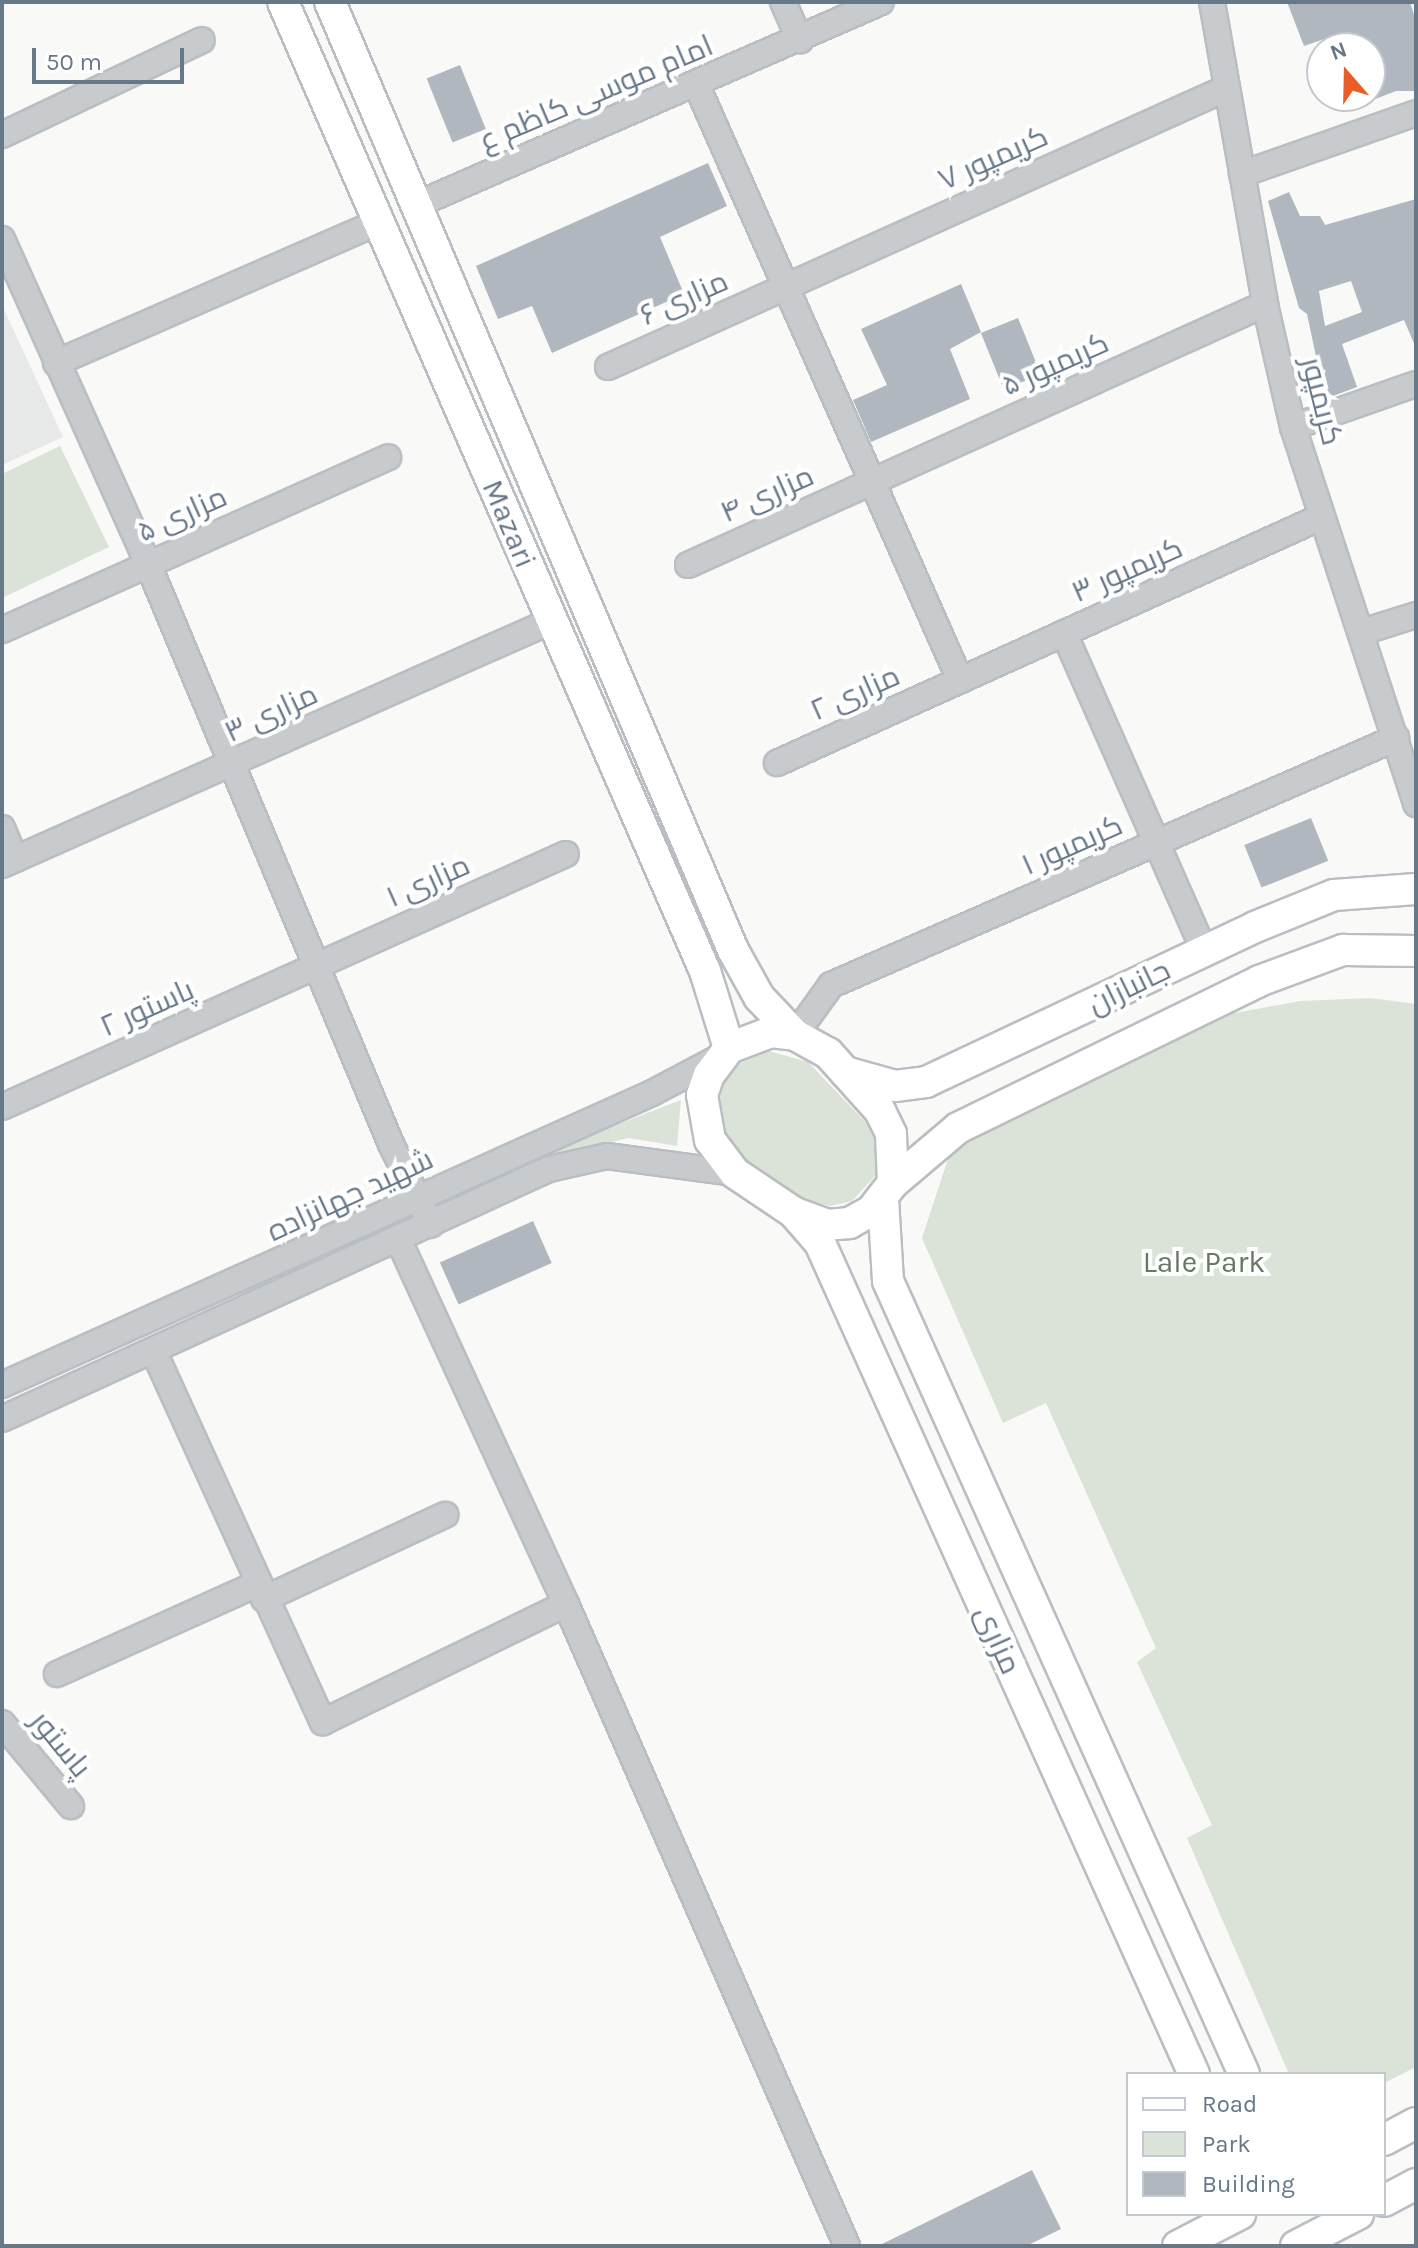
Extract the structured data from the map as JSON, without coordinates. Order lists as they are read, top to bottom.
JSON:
{
  "streets": {
    "main road": ["Mazari", "جانبازان", "مزاری"],
    "street": [
      "امام موسی کاظم ع",
      "کریمپور ۷",
      "مزاری ۶",
      "کریمپور ۵",
      "کریمپور",
      "مزاری ۴",
      "مزاری ۵",
      "کریمپور ۳",
      "مزاری ۲",
      "مزاری ۳",
      "کریمپور ۱",
      "مزاری ۱",
      "پاستور ۲",
      "شهید جهانزاده",
      "پاستور"
    ]
  },
  "crossings": [
    ["امام موسی کاظم ع", "Mazari"],
    ["کریمپور ۷", "مزاری ۶"],
    ["کریمپور ۷", "کریمپور"],
    ["کریمپور ۵", "کریمپور"],
    ["کریمپور ۵", "مزاری ۴"],
    ["کریمپور", "کریمپور ۳"],
    ["کریمپور", "کریمپور ۱"],
    ["Mazari", "مزاری ۳"],
    ["Mazari", "کریمپور ۱"],
    ["Mazari", "جانبازان"],
    ["Mazari", "شهید جهانزاده"],
    ["Mazari", "مزاری"],
    ["کریمپور ۳", "مزاری ۲"],
    ["کریمپور ۱", "جانبازان"],
    ["کریمپور ۱", "شهید جهانزاده"],
    ["کریمپور ۱", "مزاری"],
    ["مزاری ۱", "پاستور ۲"],
    ["جانبازان", "شهید جهانزاده"],
    ["جانبازان", "مزاری"],
    ["شهید جهانزاده", "مزاری"]
  ],
  "parks": ["Lale Park"],
  "legend": ["Road", "Park", "Building"],
  "scale_bar": "50 m",
  "north": "top"
}
